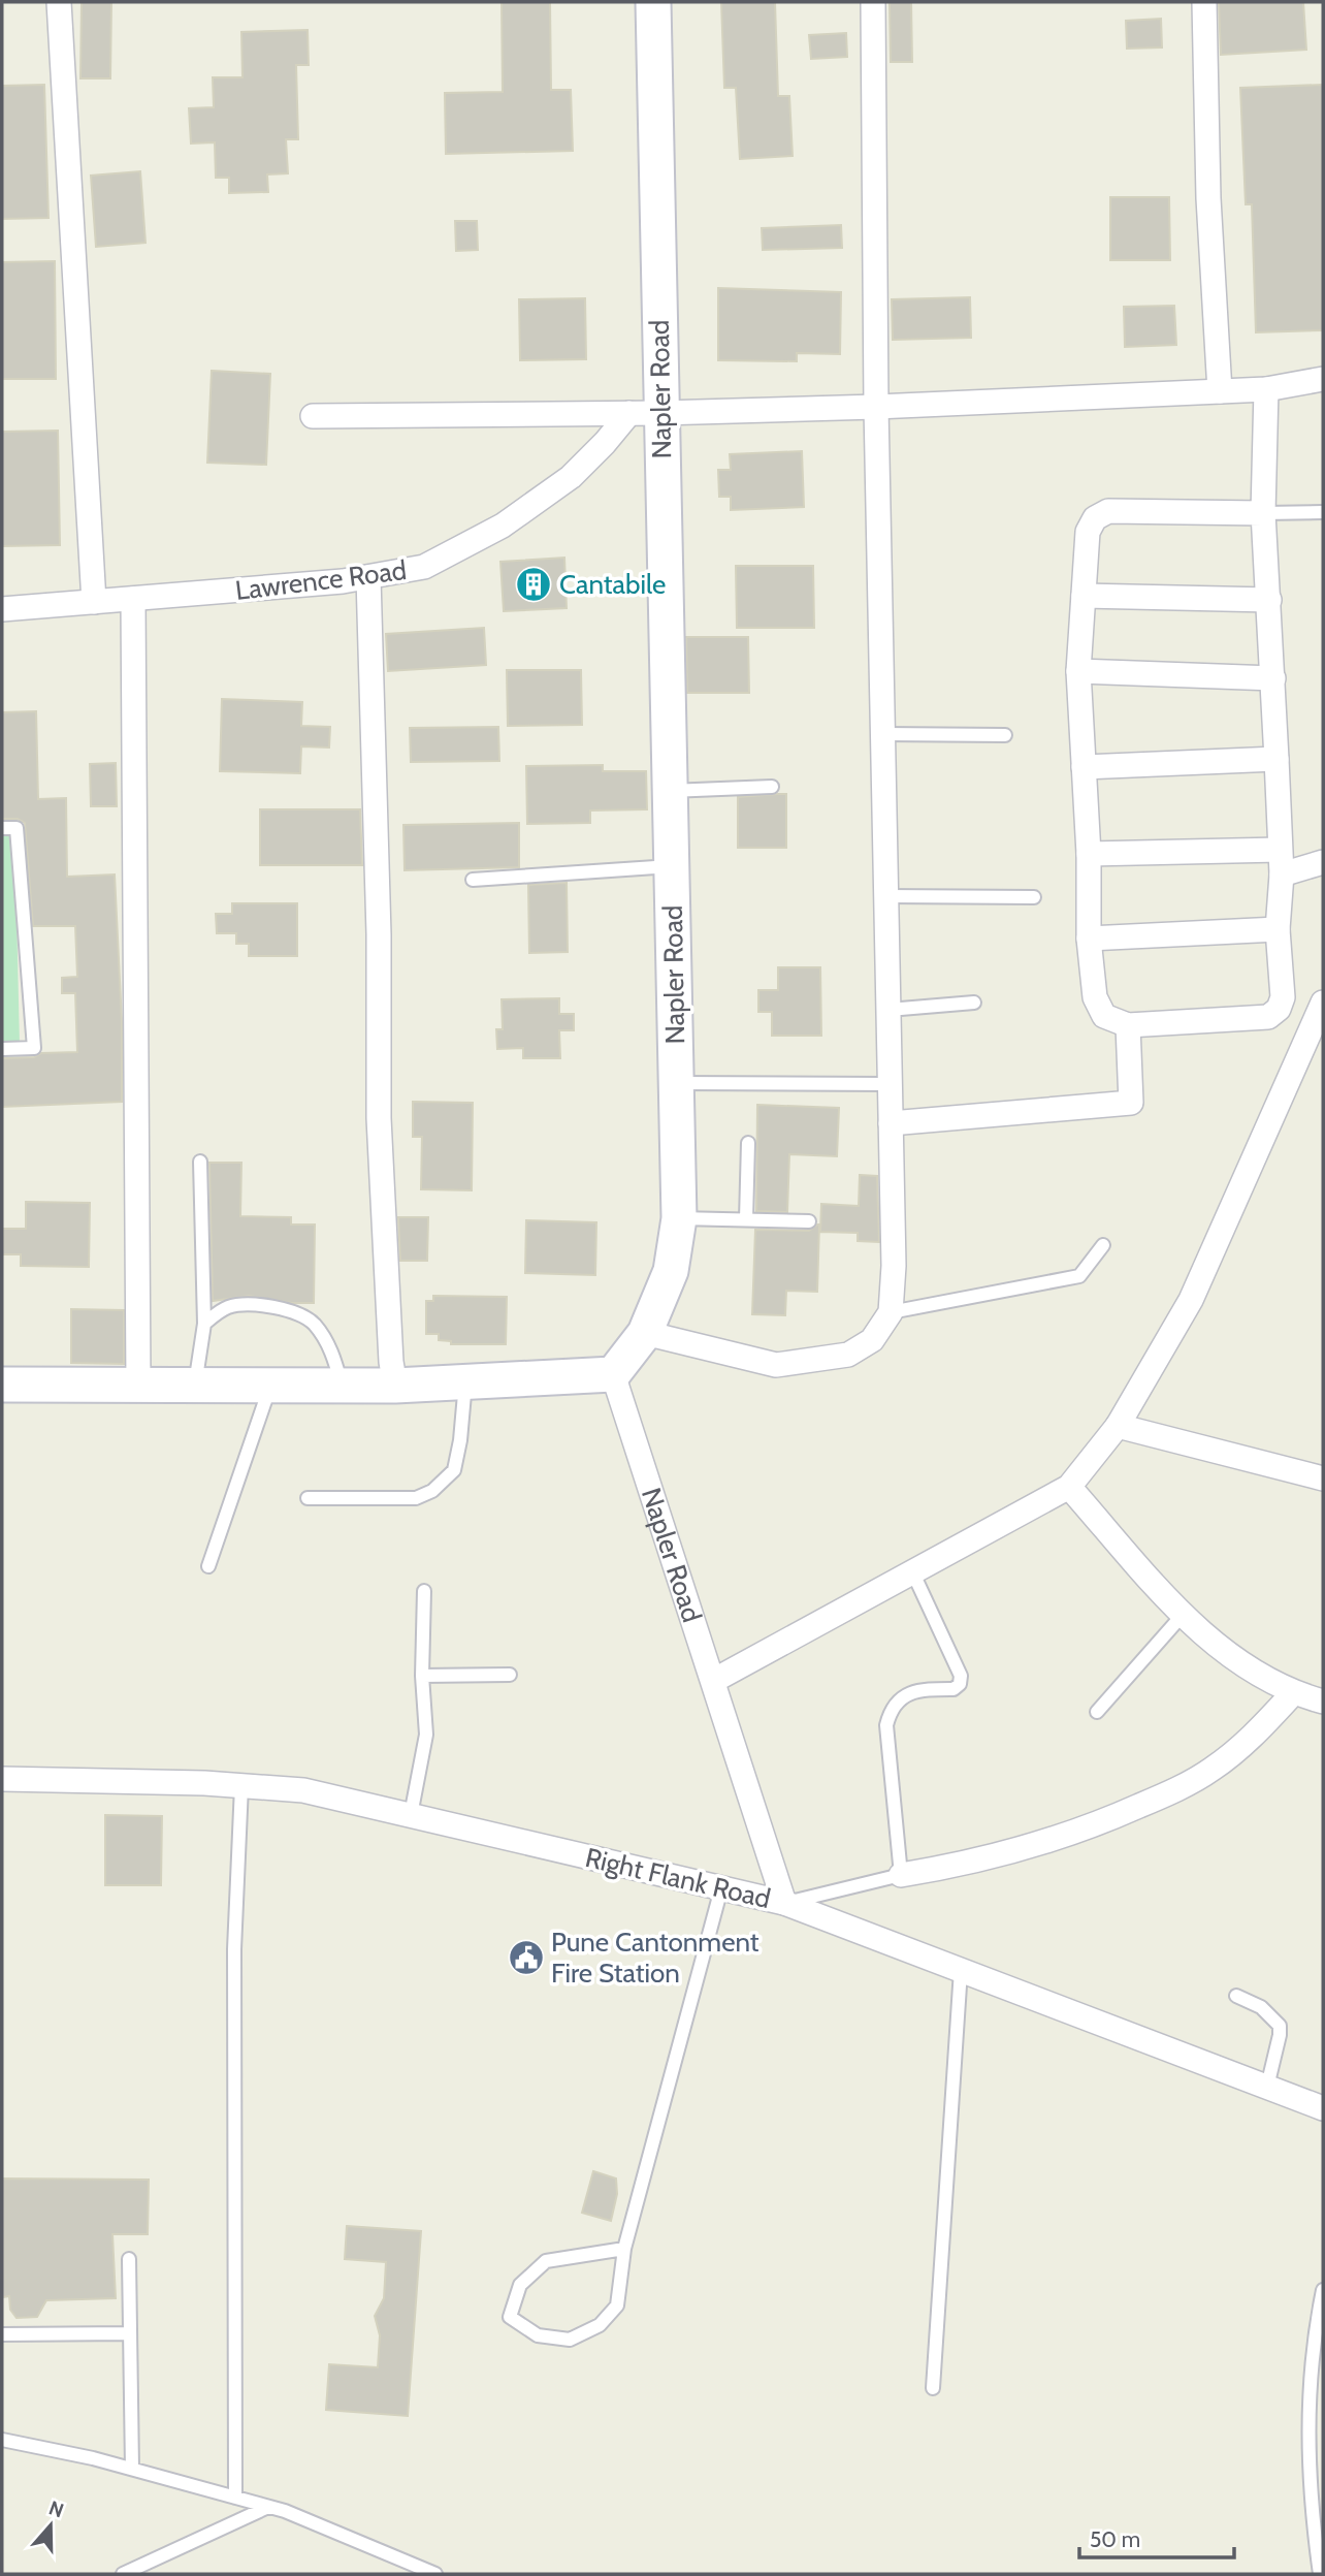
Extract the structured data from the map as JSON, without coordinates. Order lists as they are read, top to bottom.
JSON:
{
  "streets": {
    "street": ["Napler Road", "Lawrence Road", "Right Flank Road"]
  },
  "crossings": [
    ["Napler Road", "Lawrence Road"],
    ["Napler Road", "Right Flank Road"]
  ],
  "places": {
    "building": ["Cantabile"],
    "public building": ["Pune Cantonment Fire Station"]
  },
  "scale_bar": "50 m",
  "north": "top"
}
